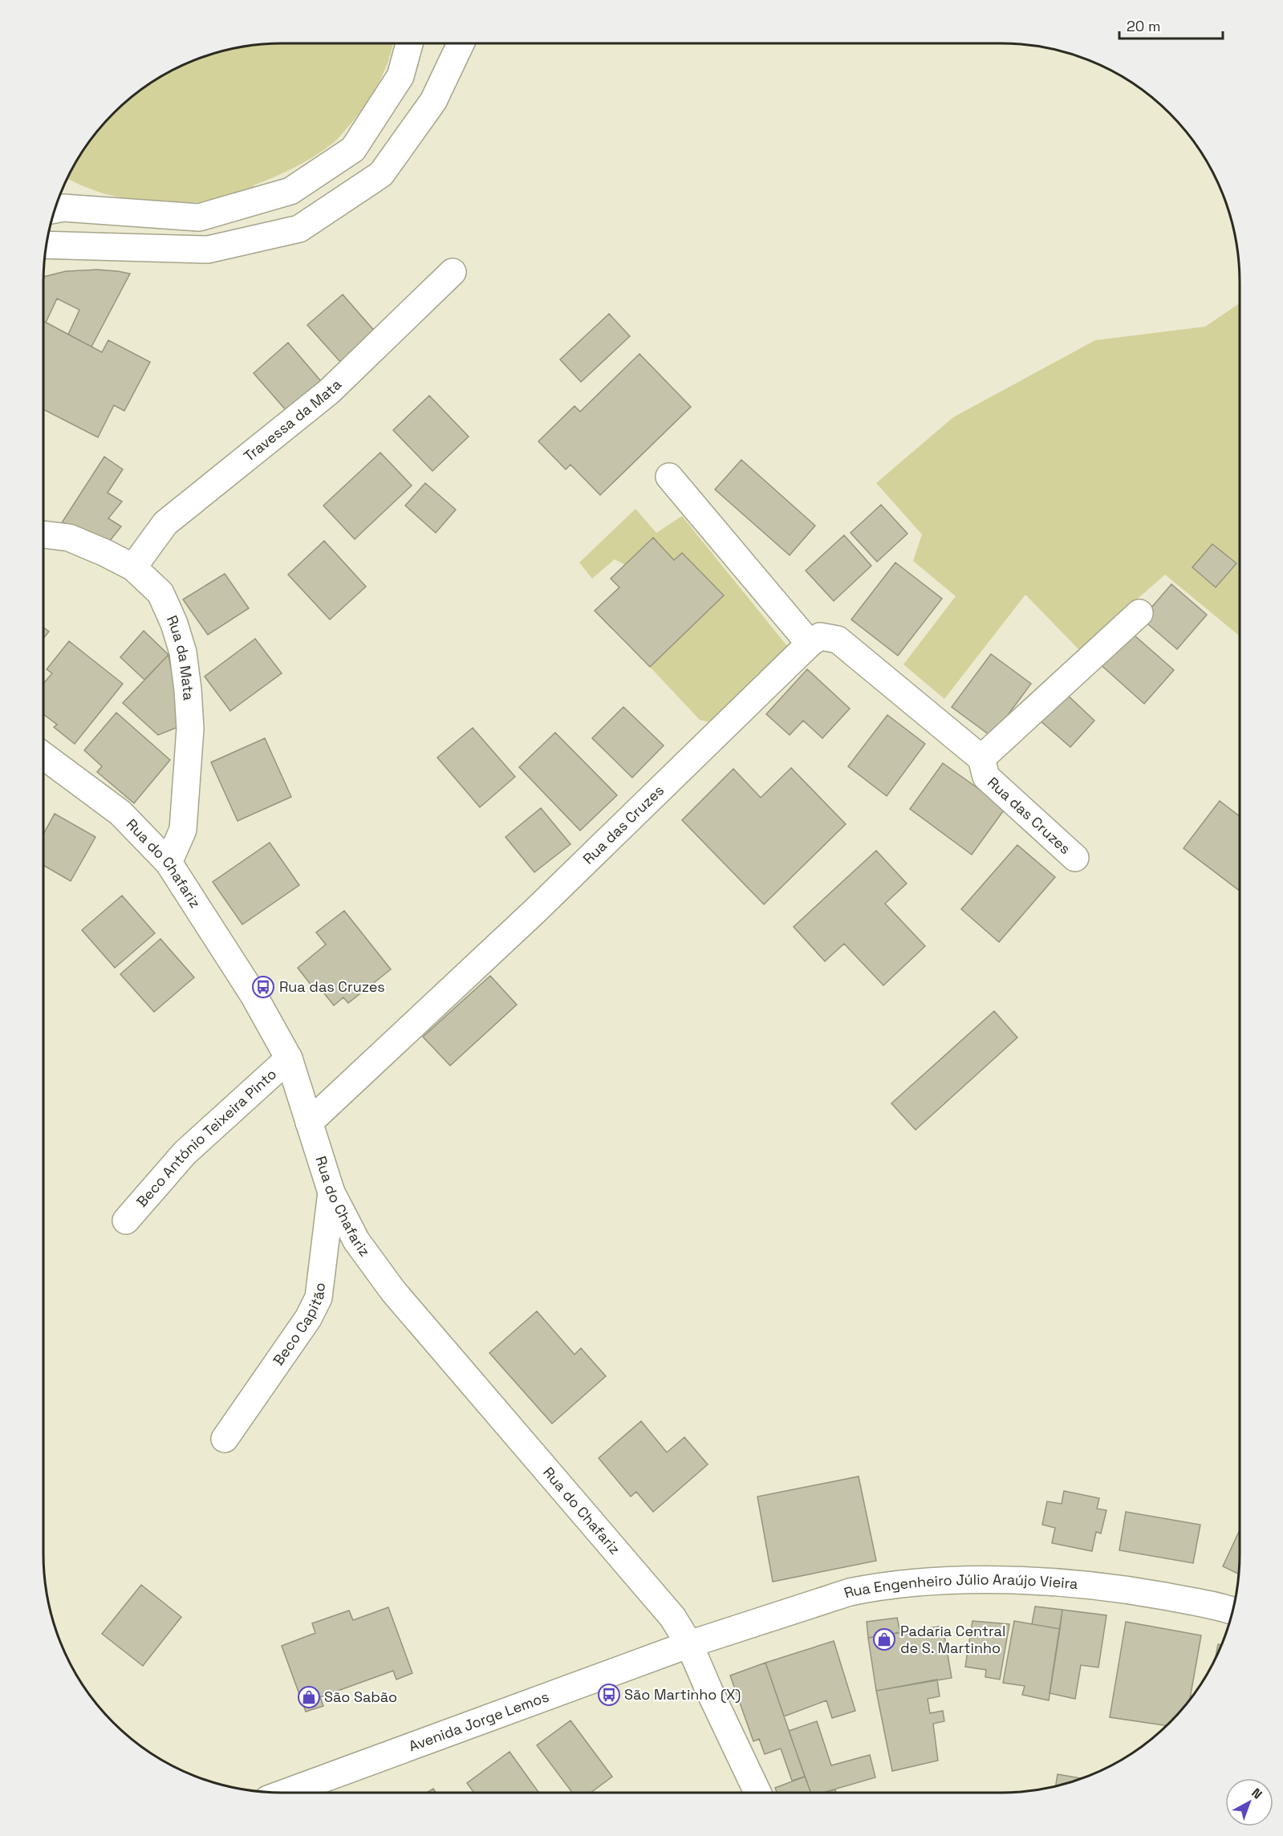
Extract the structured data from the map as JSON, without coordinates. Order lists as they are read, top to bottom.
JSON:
{
  "streets": {
    "main road": [
      "Travessa da Mata",
      "Rua da Mata",
      "Rua das Cruzes",
      "Rua do Chafariz",
      "Beco António Teixeira Pinto",
      "Beco Capitão",
      "Rua Engenheiro Júlio Araújo Vieira",
      "Avenida Jorge Lemos"
    ]
  },
  "crossings": [
    ["Travessa da Mata", "Rua da Mata"],
    ["Rua da Mata", "Rua do Chafariz"],
    ["Rua das Cruzes", "Rua do Chafariz"],
    ["Rua do Chafariz", "Beco António Teixeira Pinto"],
    ["Rua do Chafariz", "Beco Capitão"],
    ["Rua do Chafariz", "Rua Engenheiro Júlio Araújo Vieira"],
    ["Rua do Chafariz", "Avenida Jorge Lemos"],
    ["Rua Engenheiro Júlio Araújo Vieira", "Avenida Jorge Lemos"]
  ],
  "places": {
    "bus stop": ["Rua das Cruzes", "São Martinho (X)"],
    "shop": ["Padaria Central de S. Martinho", "São Sabão"]
  },
  "scale_bar": "20 m",
  "north": "top right"
}
